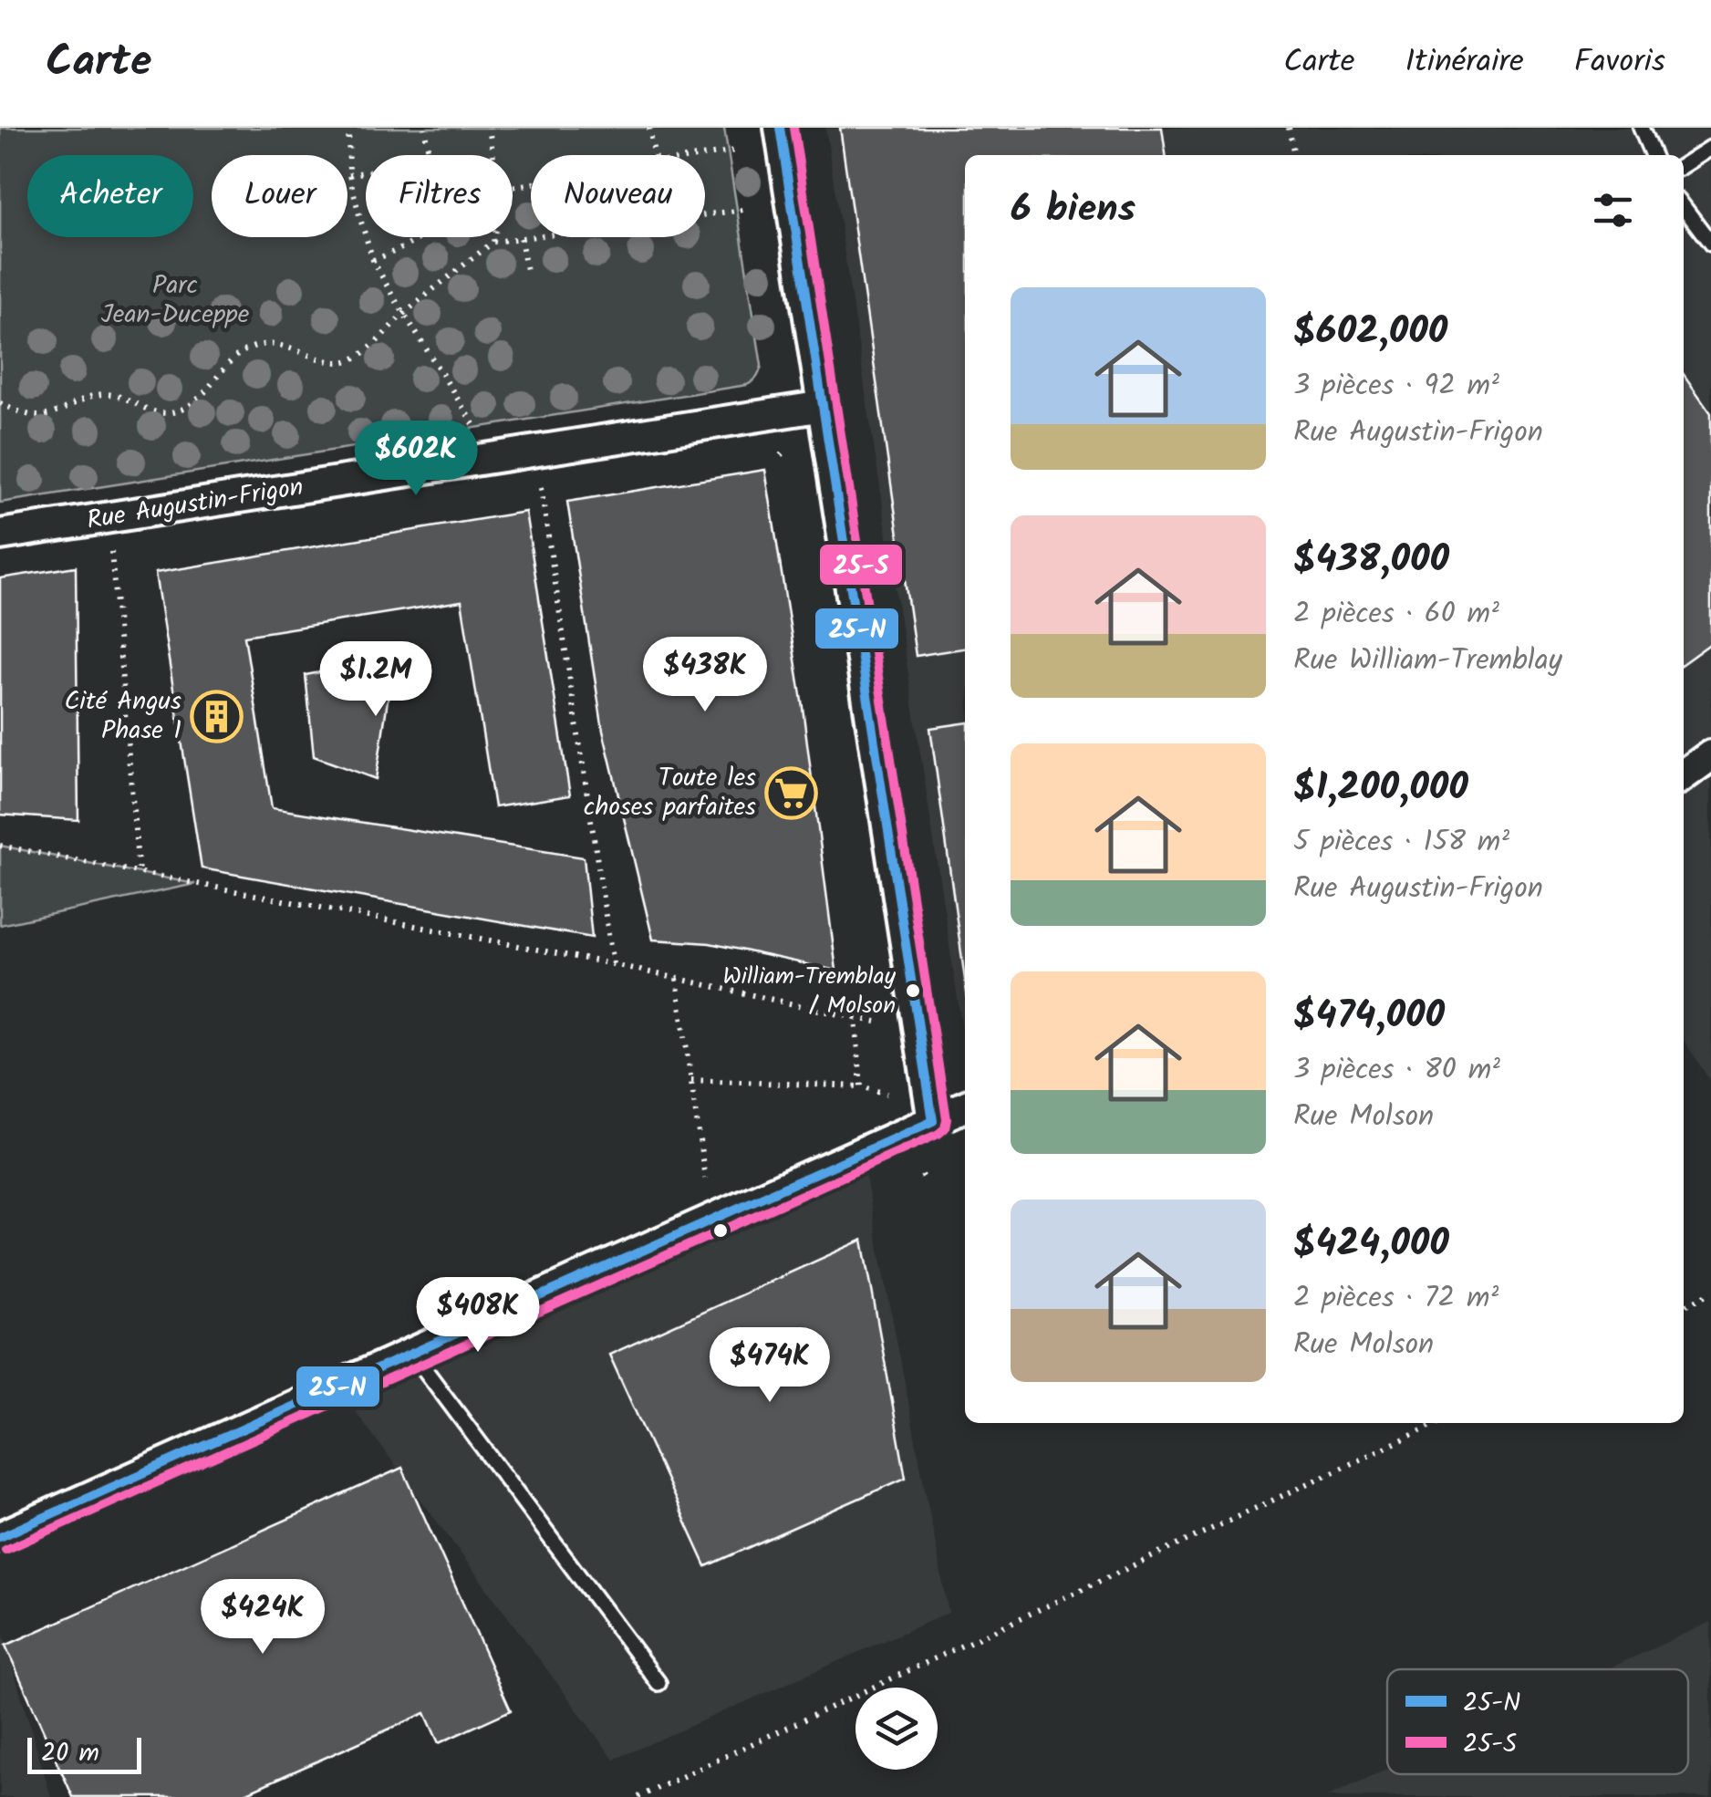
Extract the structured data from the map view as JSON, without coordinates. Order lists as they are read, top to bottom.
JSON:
{
  "streets": {
    "street": ["Rue Augustin-Frigon"]
  },
  "parks": ["Parc Jean-Duceppe"],
  "places": {
    "building": ["Cité Angus Phase 1"],
    "supermarket": ["Toute les choses parfaites"],
    "other": ["William-Tremblay / Molson"]
  },
  "lines": ["transit line 25-N", "transit line 25-S"],
  "legend": ["25-N", "25-S"],
  "scale_bar": "20 m",
  "page": {
    "header": "Carte",
    "nav": ["Carte", "Itinéraire", "Favoris"],
    "chip": [
      "Acheter",
      "Louer",
      "Filtres",
      "Nouveau"
    ],
    "heading": "6 biens",
    "list": [
      {
        "name": "$602,000",
        "note": "3 pièces · 92 m² · Rue Augustin-Frigon"
      },
      {
        "name": "$438,000",
        "note": "2 pièces · 60 m² · Rue William-Tremblay"
      },
      {
        "name": "$1,200,000",
        "note": "5 pièces · 158 m² · Rue Augustin-Frigon"
      },
      {
        "name": "$474,000",
        "note": "3 pièces · 80 m² · Rue Molson"
      },
      {
        "name": "$424,000",
        "note": "2 pièces · 72 m² · Rue Molson"
      }
    ],
    "price": [
      "$602K",
      "$438K",
      "$1.2M",
      "$408K",
      "$474K",
      "$424K"
    ],
    "scale": "20 m"
  }
}
